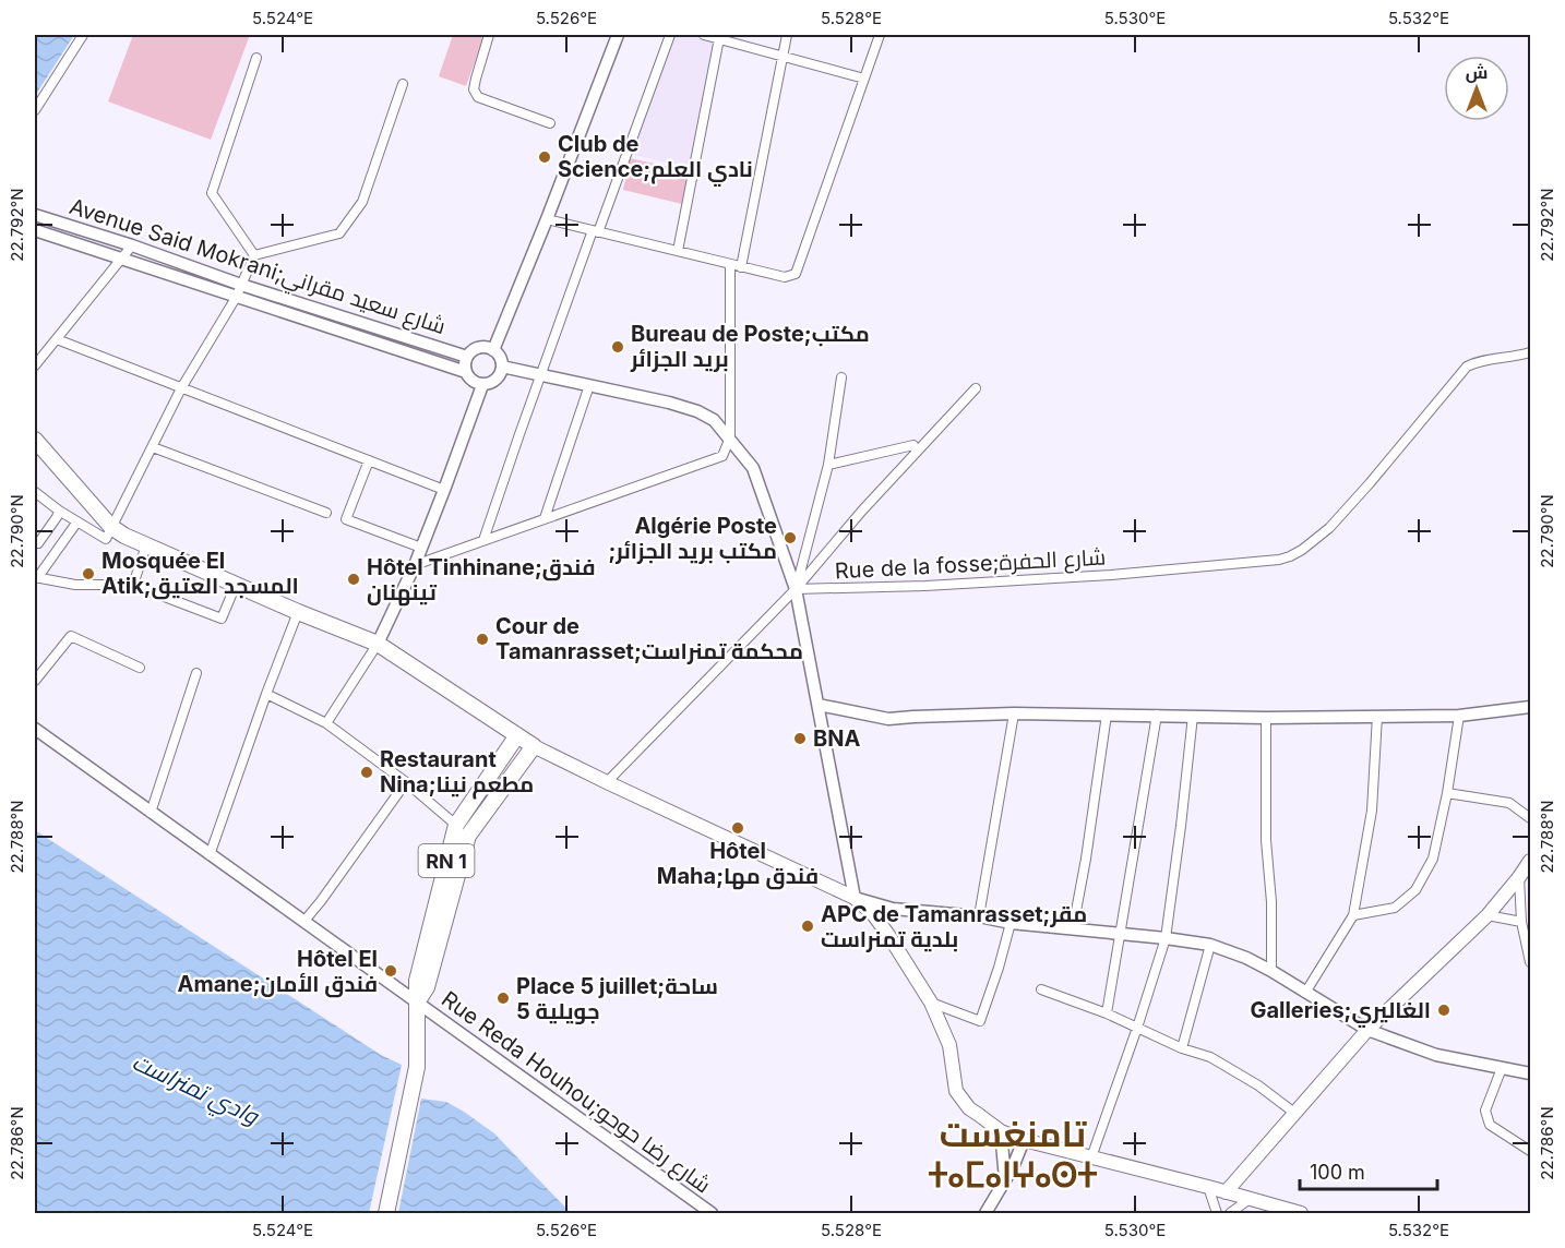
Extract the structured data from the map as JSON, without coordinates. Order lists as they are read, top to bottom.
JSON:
{
  "streets": {
    "main road": ["RN 1"],
    "street": ["Avenue Said Mokrani;شارع سعيد مقراني", "Rue de la fosse;شارع الحفرة", "Rue Reda Houhou;شارع رضا حوحو"]
  },
  "crossings": [
    ["RN 1", "Rue Reda Houhou;شارع رضا حوحو"]
  ],
  "districts": ["تامنغست ⵜⴰⵎⴰⵏⵖⴰⵙⵜ"],
  "water": ["وادي تمنراست"],
  "places": [
    "Club de Science;نادي العلم",
    "Bureau de Poste;مكتب بريد الجزائر",
    "Algérie Poste ;مكتب بريد الجزائر",
    "Mosquée El Atik;المسجد العتيق",
    "Hôtel Tinhinane;فندق تينهنان",
    "Cour de Tamanrasset;محكمة تمنراست",
    "BNA",
    "Restaurant Nina;مطعم نينا",
    "Hôtel Maha;فندق مها",
    "APC de Tamanrasset;مقر بلدية تمنراست",
    "Hôtel El Amane;فندق الأمان",
    "Place 5 juillet;ساحة 5 جويلية",
    "Galleries;الغاليري"
  ],
  "scale_bar": "100 m",
  "north": "top",
  "coordinates": [
    "5.524°E",
    "5.526°E",
    "5.528°E",
    "5.530°E",
    "5.532°E",
    "22.792°N",
    "22.790°N",
    "22.788°N",
    "22.786°N"
  ]
}
